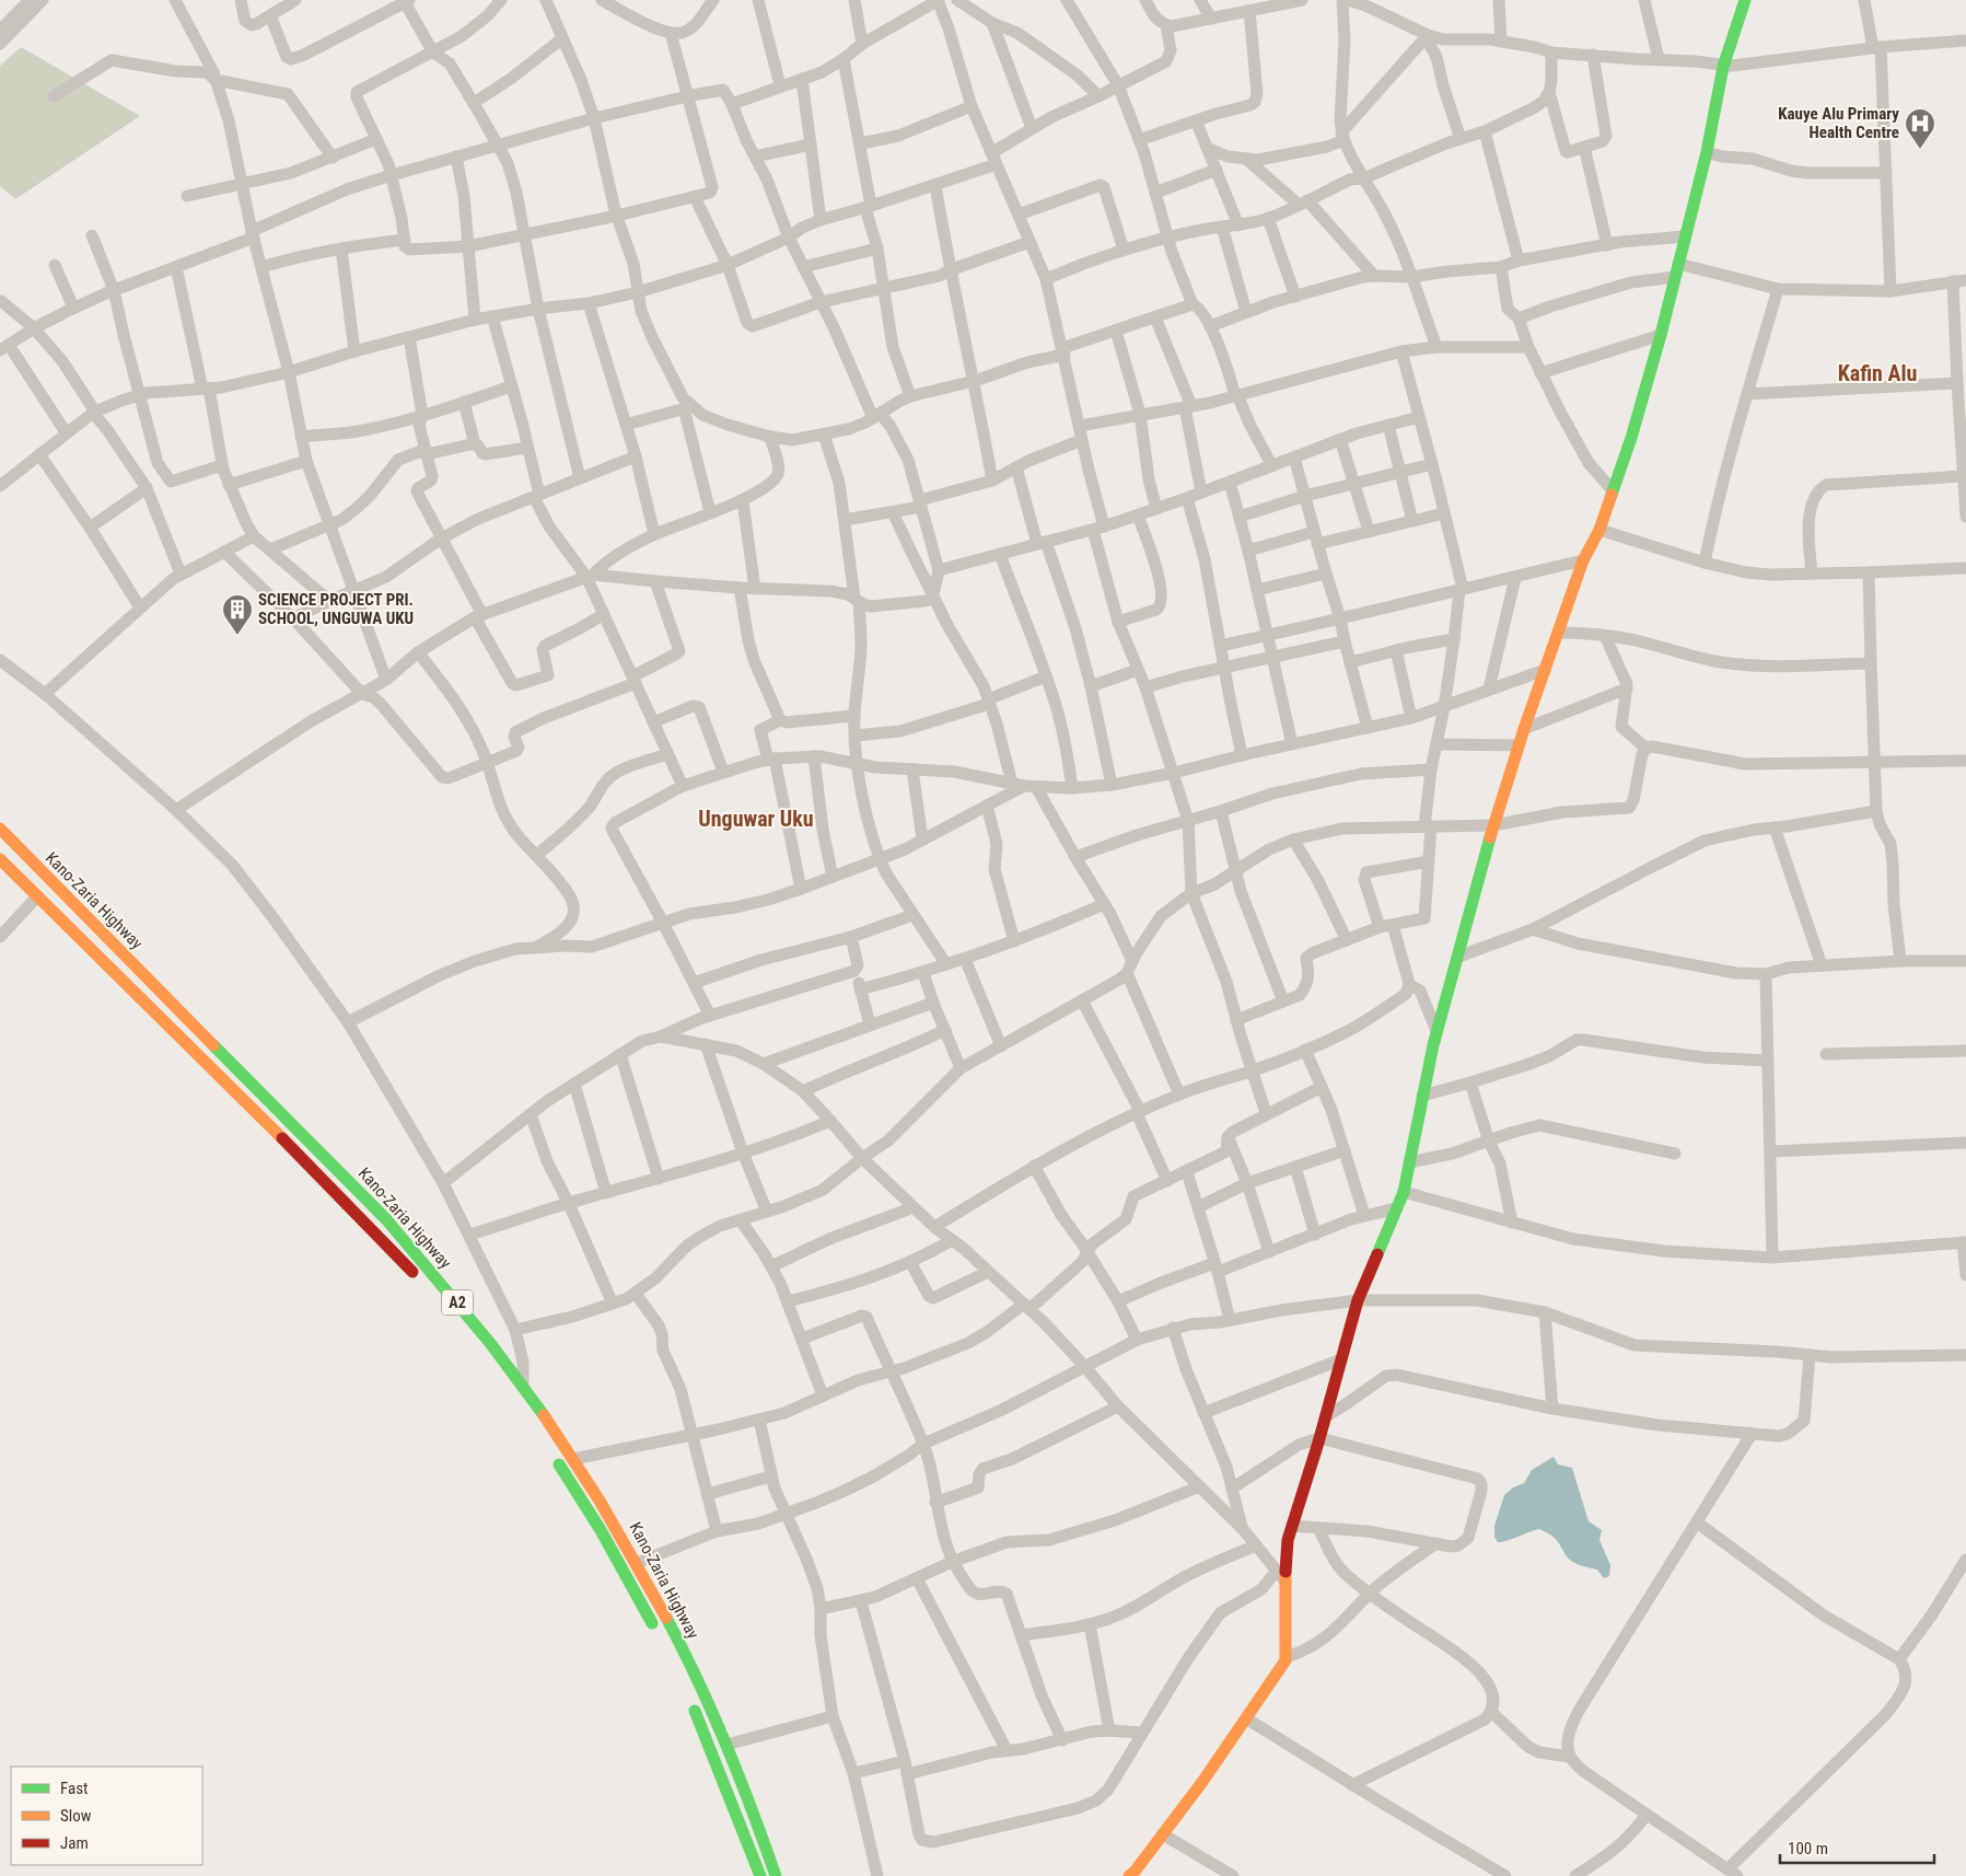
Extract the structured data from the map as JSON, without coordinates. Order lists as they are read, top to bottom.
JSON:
{
  "streets": {
    "main road": ["Kano-Zaria Highway", "A2"]
  },
  "districts": ["Kafin Alu", "Unguwar Uku"],
  "places": {
    "hospital": ["Kauye Alu Primary Health Centre"],
    "building": ["SCIENCE PROJECT PRI. SCHOOL, UNGUWA UKU"]
  },
  "legend": ["Fast", "Slow", "Jam"],
  "scale_bar": "100 m"
}
